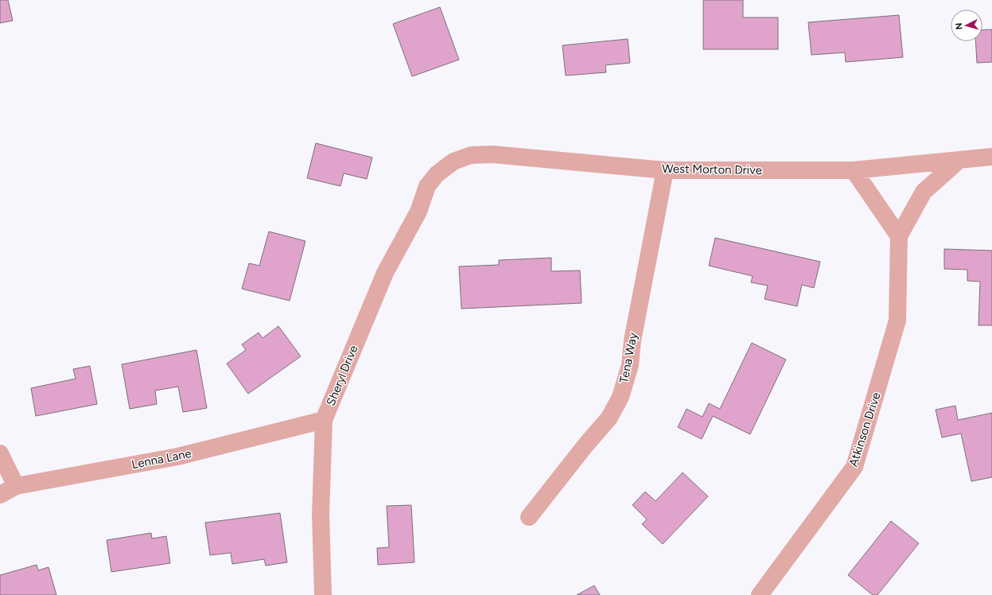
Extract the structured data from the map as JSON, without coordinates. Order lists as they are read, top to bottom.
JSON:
{
  "streets": {
    "street": [
      "West Morton Drive",
      "Tena Way",
      "Sheryl Drive",
      "Atkinson Drive",
      "Lenna Lane"
    ]
  },
  "crossings": [
    ["West Morton Drive", "Tena Way"],
    ["West Morton Drive", "Sheryl Drive"],
    ["West Morton Drive", "Atkinson Drive"],
    ["Sheryl Drive", "Lenna Lane"]
  ],
  "north": "left"
}
